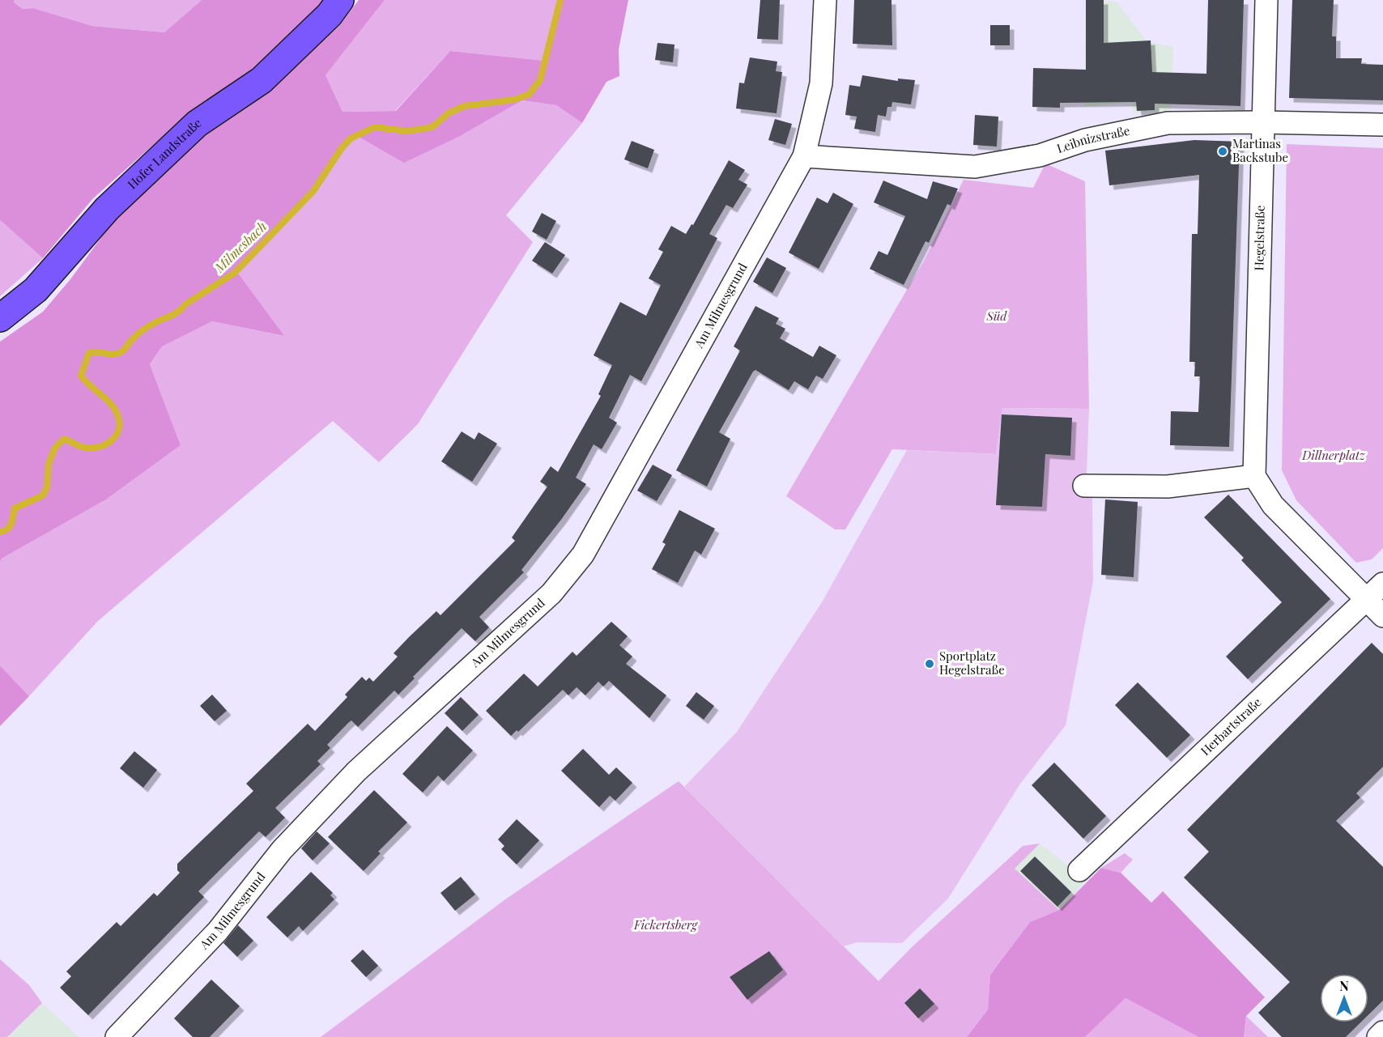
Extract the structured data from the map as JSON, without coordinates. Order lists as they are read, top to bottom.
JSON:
{
  "streets": {
    "main road": ["Hofer Landstraße"],
    "street": [
      "Leibnizstraße",
      "Hegelstraße",
      "Am Milmesgrund",
      "Herbartstraße"
    ]
  },
  "crossings": [
    ["Leibnizstraße", "Hegelstraße"],
    ["Leibnizstraße", "Am Milmesgrund"]
  ],
  "water": ["Milmesbach"],
  "parks": ["Süd", "Dillnerplatz", "Fickertsberg"],
  "places": ["Martinas Backstube", "Sportplatz Hegelstraße"],
  "north": "top"
}
